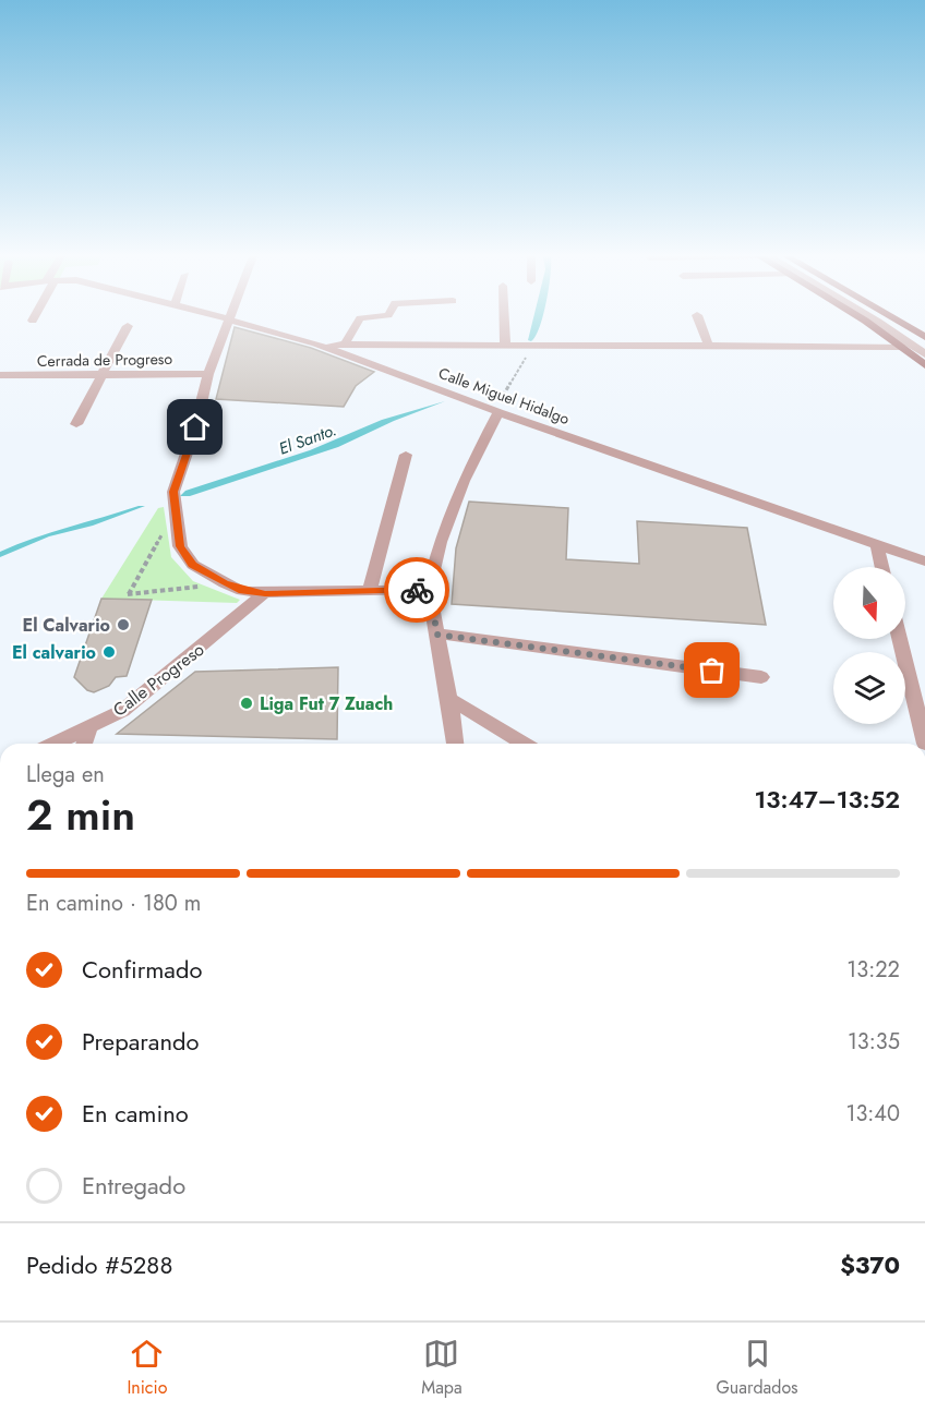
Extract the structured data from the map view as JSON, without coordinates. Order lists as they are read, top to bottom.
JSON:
{
  "streets": {
    "street": ["Cerrada de Progreso", "Calle Miguel Hidalgo", "Calle Progreso"]
  },
  "water": ["El Santo."],
  "places": ["El Calvario", "El calvario", "Liga Fut 7 Zuach"],
  "north": "bottom",
  "page": {
    "heading": ["2 min", "Llega en", "13:47–13:52"],
    "panel": ["Pedido #5288", "$370"],
    "bar": "En camino · 180 m",
    "list": [
      ["Confirmado", "13:22"],
      ["Preparando", "13:35"],
      ["En camino", "13:40"],
      "Entregado"
    ],
    "tabs": ["Inicio", "Mapa", "Guardados"]
  }
}
